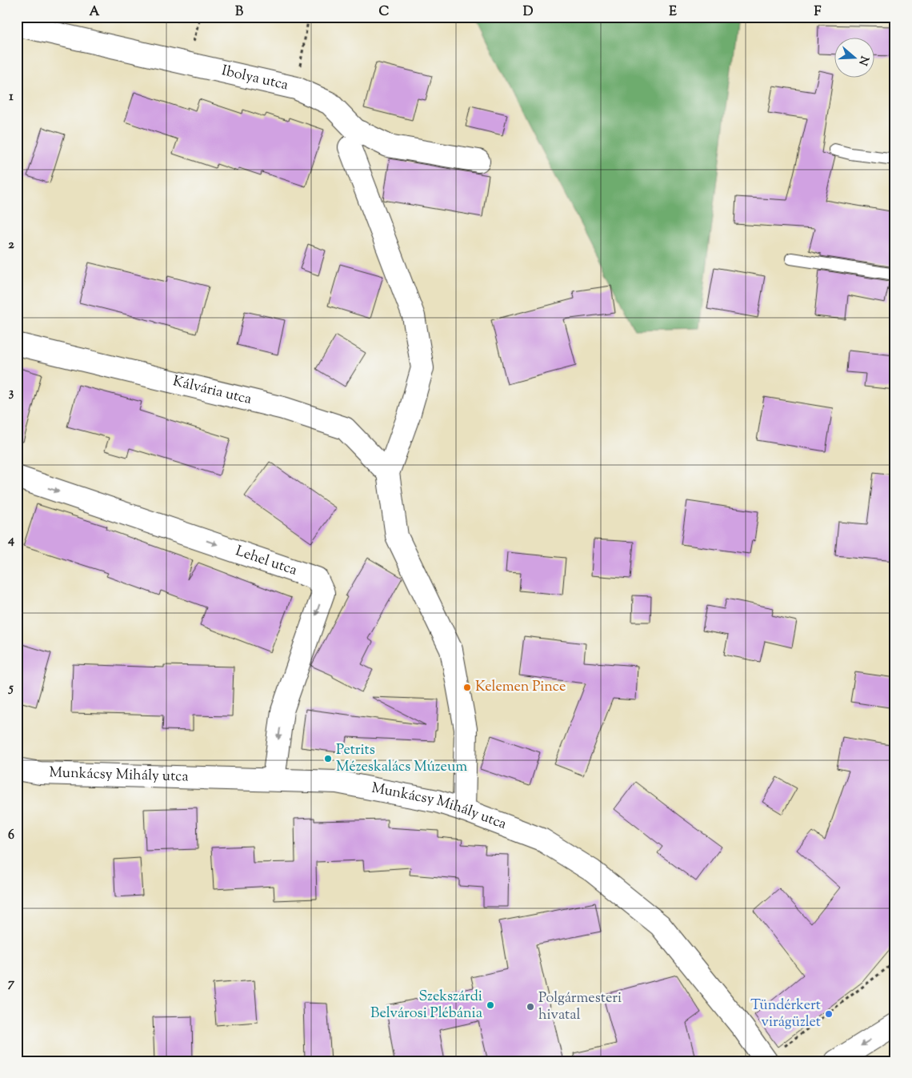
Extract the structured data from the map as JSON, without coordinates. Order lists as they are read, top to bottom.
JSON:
{
  "streets": {
    "street": [
      "Ibolya utca",
      "Kálvária utca",
      "Lehel utca",
      "Munkácsy Mihály utca"
    ]
  },
  "crossings": [
    ["Lehel utca", "Munkácsy Mihály utca"]
  ],
  "places": [
    "Kelemen Pince",
    "Petrits Mézeskalács Múzeum",
    "Szekszárdi Belvárosi Plébánia",
    "Polgármesteri hivatal",
    "Tündérkert virágüzlet"
  ],
  "north": "right",
  "grid": {
    "columns": [
      "A",
      "B",
      "C",
      "D",
      "E",
      "F"
    ],
    "rows": [
      "1",
      "2",
      "3",
      "4",
      "5",
      "6",
      "7"
    ]
  }
}
